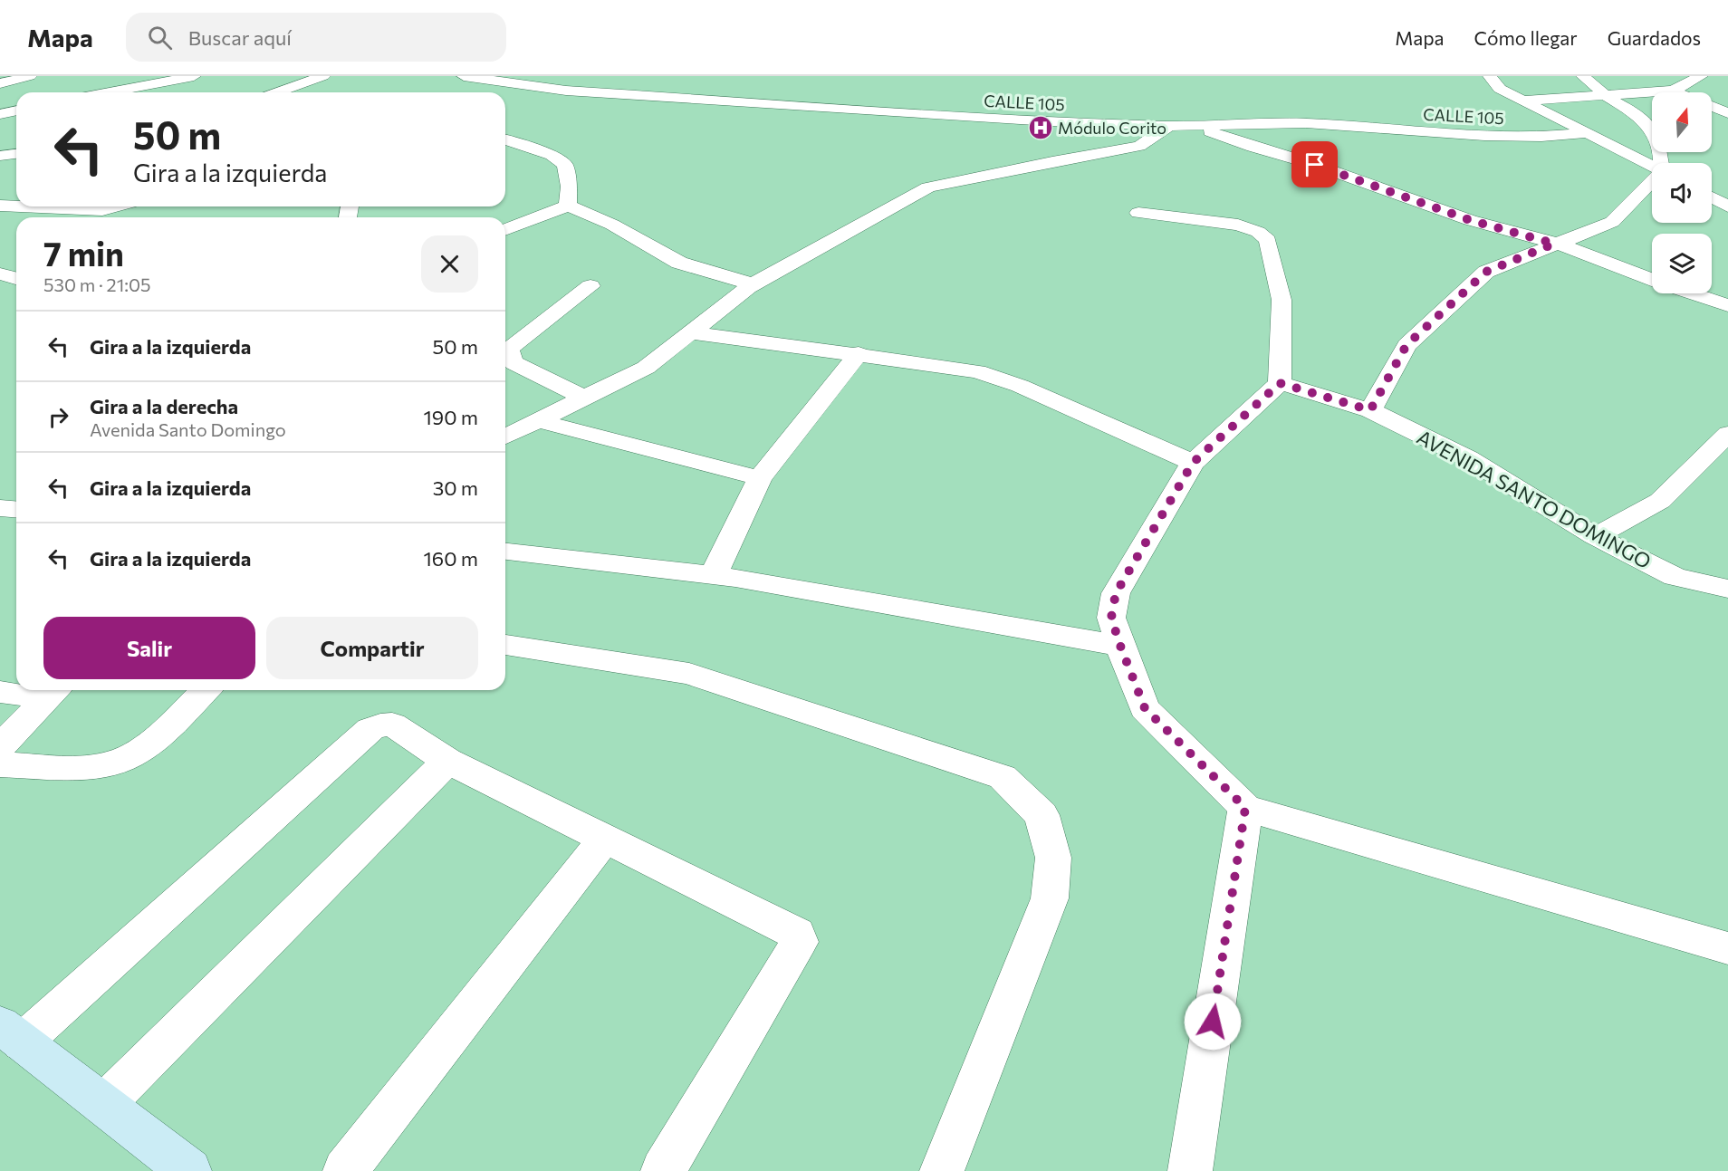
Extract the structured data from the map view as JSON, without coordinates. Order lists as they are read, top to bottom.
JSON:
{
  "streets": {
    "street": ["CALLE 105", "AVENIDA SANTO DOMINGO"]
  },
  "places": {
    "hospital": ["Módulo Corito"]
  },
  "north": "top",
  "page": {
    "header": "Mapa",
    "search": "Buscar aquí",
    "nav": ["Mapa", "Cómo llegar", "Guardados"],
    "turn": ["50 m", "Gira a la izquierda"],
    "heading": ["7 min", "530 m · 21:05"],
    "list": [
      {
        "name": "Gira a la izquierda",
        "value": "50 m"
      },
      {
        "name": "Gira a la derecha",
        "note": "Avenida Santo Domingo",
        "value": "190 m"
      },
      {
        "name": "Gira a la izquierda",
        "value": "30 m"
      },
      {
        "name": "Gira a la izquierda",
        "value": "160 m"
      }
    ],
    "buttons": ["Salir", "Compartir"]
  }
}
